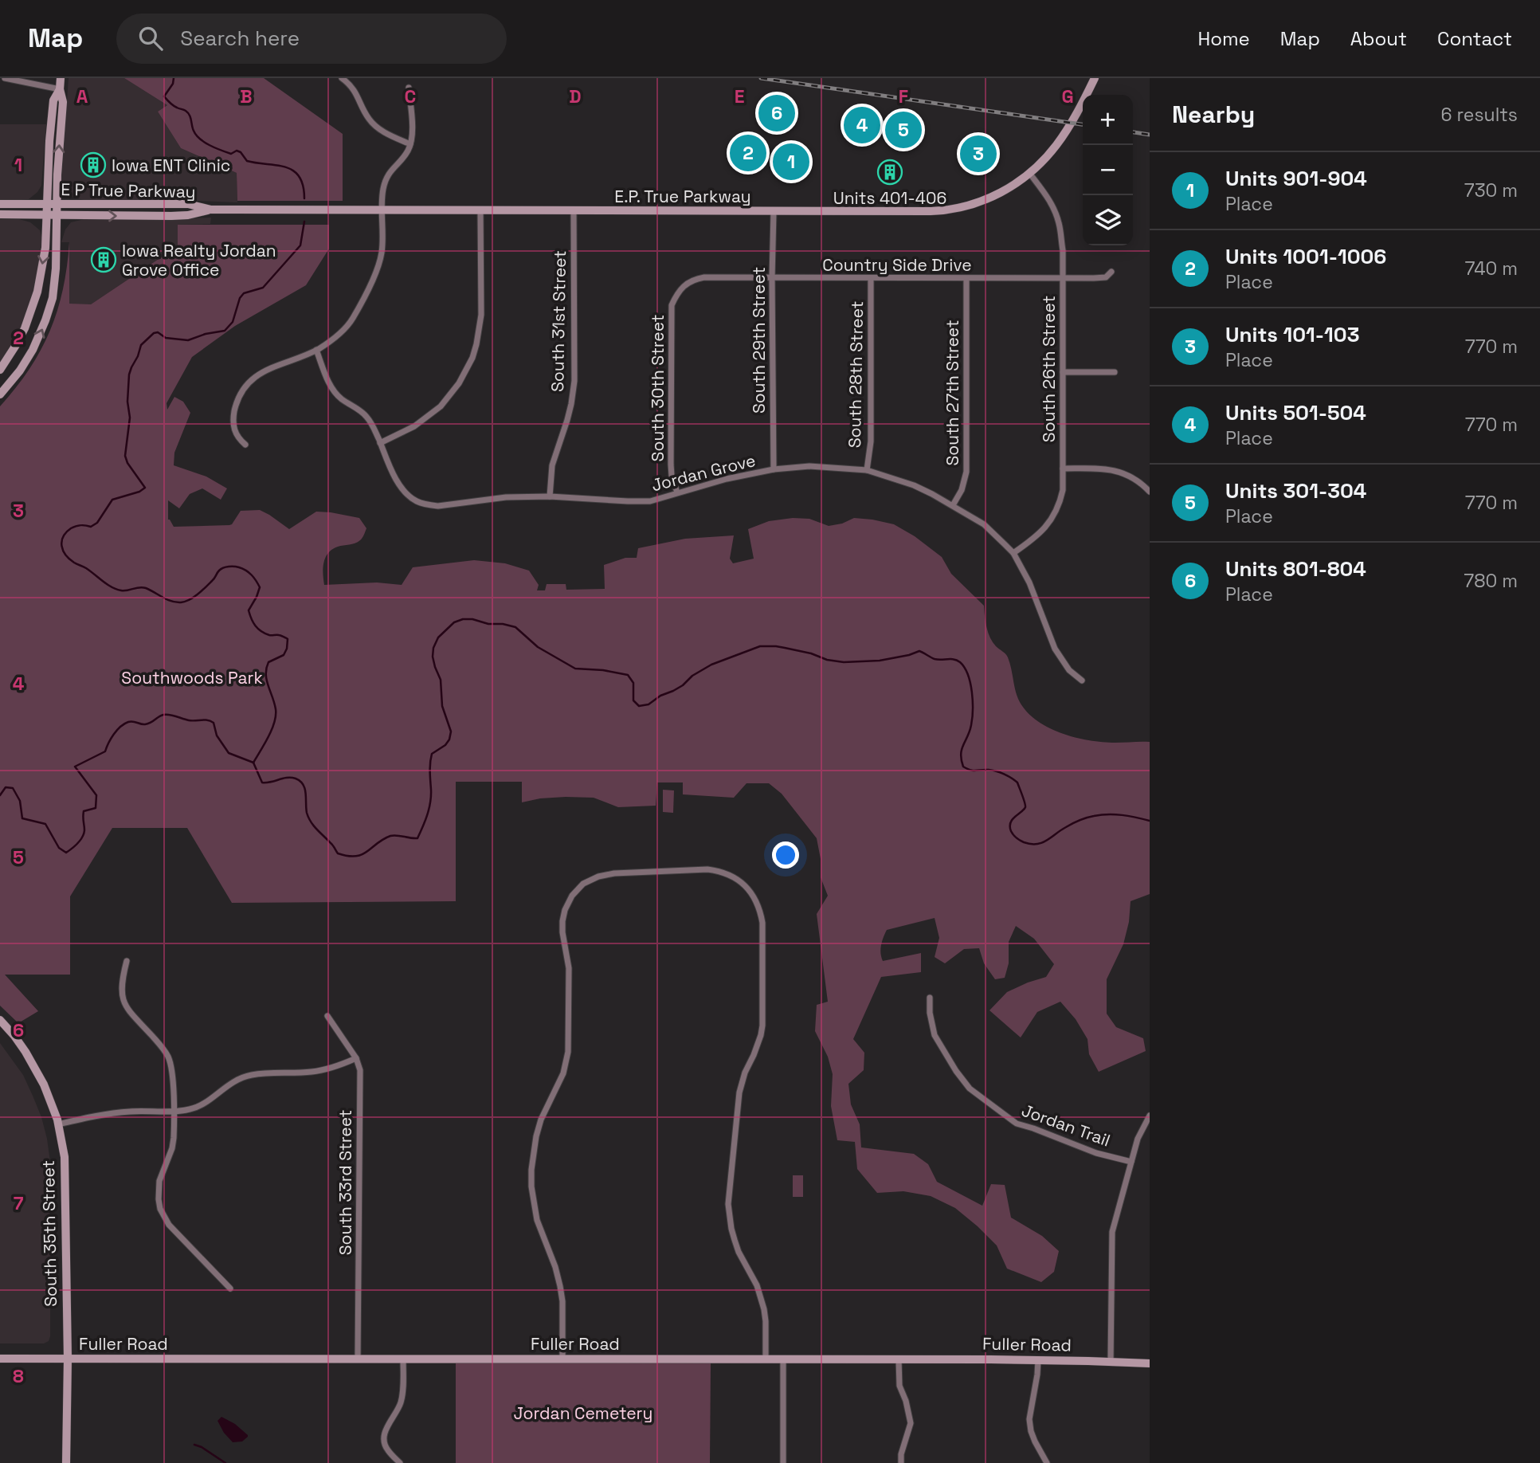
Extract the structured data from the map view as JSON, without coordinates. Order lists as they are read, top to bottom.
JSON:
{
  "streets": {
    "main road": [
      "E P True Parkway",
      "E.P. True Parkway",
      "South 35th Street",
      "Fuller Road"
    ],
    "street": [
      "Country Side Drive",
      "South 31st Street",
      "South 29th Street",
      "South 26th Street",
      "South 28th Street",
      "South 30th Street",
      "South 27th Street",
      "Jordan Grove",
      "Jordan Trail",
      "South 33rd Street"
    ]
  },
  "crossings": [
    ["E P True Parkway", "E.P. True Parkway"],
    ["E.P. True Parkway", "South 31st Street"],
    ["E.P. True Parkway", "South 29th Street"],
    ["E.P. True Parkway", "South 26th Street"],
    ["Country Side Drive", "South 29th Street"],
    ["Country Side Drive", "South 26th Street"],
    ["Country Side Drive", "South 28th Street"],
    ["Country Side Drive", "South 30th Street"],
    ["Country Side Drive", "South 27th Street"],
    ["South 31st Street", "Jordan Grove"],
    ["South 29th Street", "Jordan Grove"],
    ["South 26th Street", "Jordan Grove"],
    ["South 28th Street", "Jordan Grove"],
    ["South 30th Street", "Jordan Grove"],
    ["South 27th Street", "Jordan Grove"],
    ["South 33rd Street", "Fuller Road"],
    ["South 35th Street", "Fuller Road"]
  ],
  "parks": ["Southwoods Park", "Jordan Cemetery"],
  "places": {
    "building": ["Iowa ENT Clinic", "Units 401-406", "Iowa Realty Jordan Grove Office"]
  },
  "page": {
    "header": "Map",
    "search": "Search here",
    "nav": [
      "Home",
      "Map",
      "About",
      "Contact"
    ],
    "heading": ["Nearby", "6 results"],
    "pins": [
      "6",
      "4",
      "5",
      "2",
      "3",
      "1"
    ],
    "map_buttons": ["+", "−"],
    "list": [
      {
        "mark": "1",
        "name": "Units 901-904",
        "note": "Place",
        "value": "730 m"
      },
      {
        "mark": "2",
        "name": "Units 1001-1006",
        "note": "Place",
        "value": "740 m"
      },
      {
        "mark": "3",
        "name": "Units 101-103",
        "note": "Place",
        "value": "770 m"
      },
      {
        "mark": "4",
        "name": "Units 501-504",
        "note": "Place",
        "value": "770 m"
      },
      {
        "mark": "5",
        "name": "Units 301-304",
        "note": "Place",
        "value": "770 m"
      },
      {
        "mark": "6",
        "name": "Units 801-804",
        "note": "Place",
        "value": "780 m"
      }
    ]
  },
  "grid": {
    "columns": [
      "A",
      "B",
      "C",
      "D",
      "E",
      "F",
      "G"
    ],
    "rows": [
      "1",
      "2",
      "3",
      "4",
      "5",
      "6",
      "7",
      "8"
    ]
  }
}
